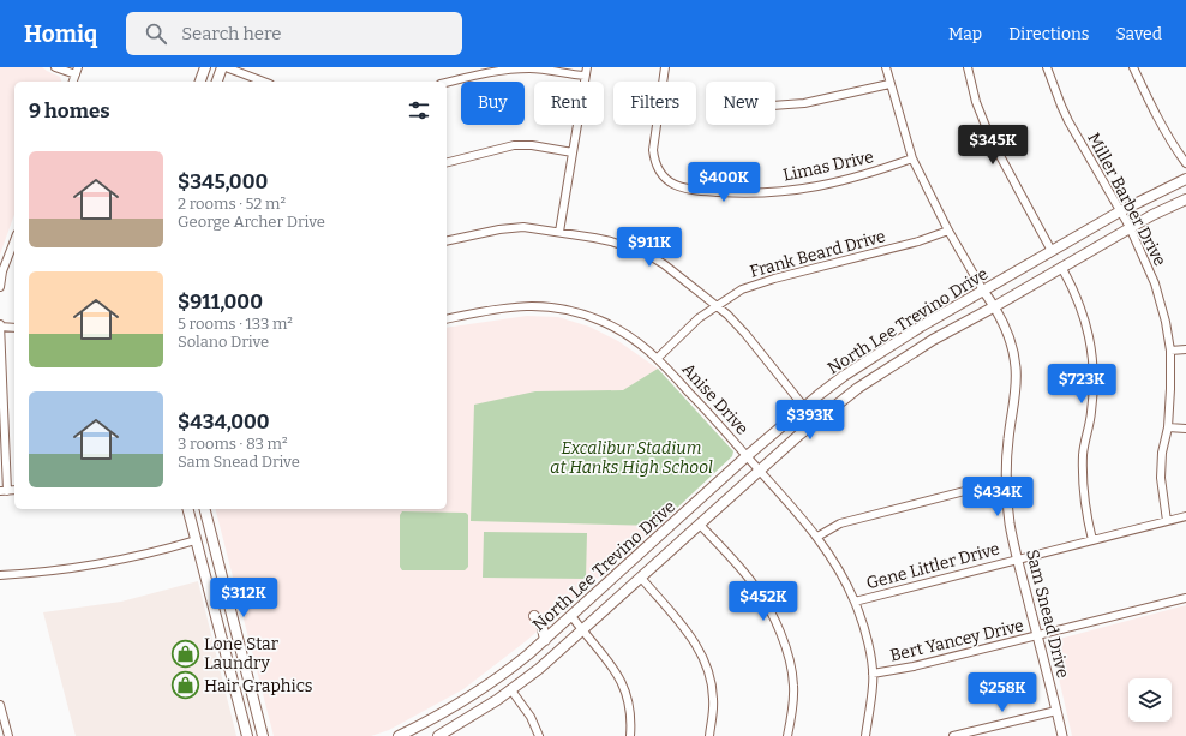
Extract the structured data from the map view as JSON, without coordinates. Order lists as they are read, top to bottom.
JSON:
{
  "streets": {
    "main road": ["North Lee Trevino Drive"],
    "street": [
      "Limas Drive",
      "Miller Barber Drive",
      "Frank Beard Drive",
      "Anise Drive",
      "Gene Littler Drive",
      "Sam Snead Drive",
      "Bert Yancey Drive"
    ]
  },
  "crossings": [
    ["Limas Drive", "Sam Snead Drive"],
    ["Miller Barber Drive", "North Lee Trevino Drive"],
    ["Miller Barber Drive", "Gene Littler Drive"],
    ["Frank Beard Drive", "Anise Drive"],
    ["Frank Beard Drive", "Sam Snead Drive"],
    ["North Lee Trevino Drive", "Anise Drive"],
    ["North Lee Trevino Drive", "Sam Snead Drive"],
    ["Anise Drive", "Gene Littler Drive"],
    ["Anise Drive", "Bert Yancey Drive"],
    ["Gene Littler Drive", "Sam Snead Drive"],
    ["Sam Snead Drive", "Bert Yancey Drive"]
  ],
  "parks": ["Excalibur Stadium at Hanks High School"],
  "places": {
    "shop": ["Lone Star Laundry", "Hair Graphics"]
  },
  "page": {
    "header": "Homiq",
    "search": "Search here",
    "nav": ["Map", "Directions", "Saved"],
    "chip": [
      "Buy",
      "Rent",
      "Filters",
      "New"
    ],
    "heading": "9 homes",
    "price": [
      "$345K",
      "$400K",
      "$911K",
      "$723K",
      "$393K",
      "$434K",
      "$312K",
      "$452K",
      "$258K"
    ],
    "list": [
      {
        "name": "$345,000",
        "note": "2 rooms · 52 m² · George Archer Drive"
      },
      {
        "name": "$911,000",
        "note": "5 rooms · 133 m² · Solano Drive"
      },
      {
        "name": "$434,000",
        "note": "3 rooms · 83 m² · Sam Snead Drive"
      }
    ]
  }
}
